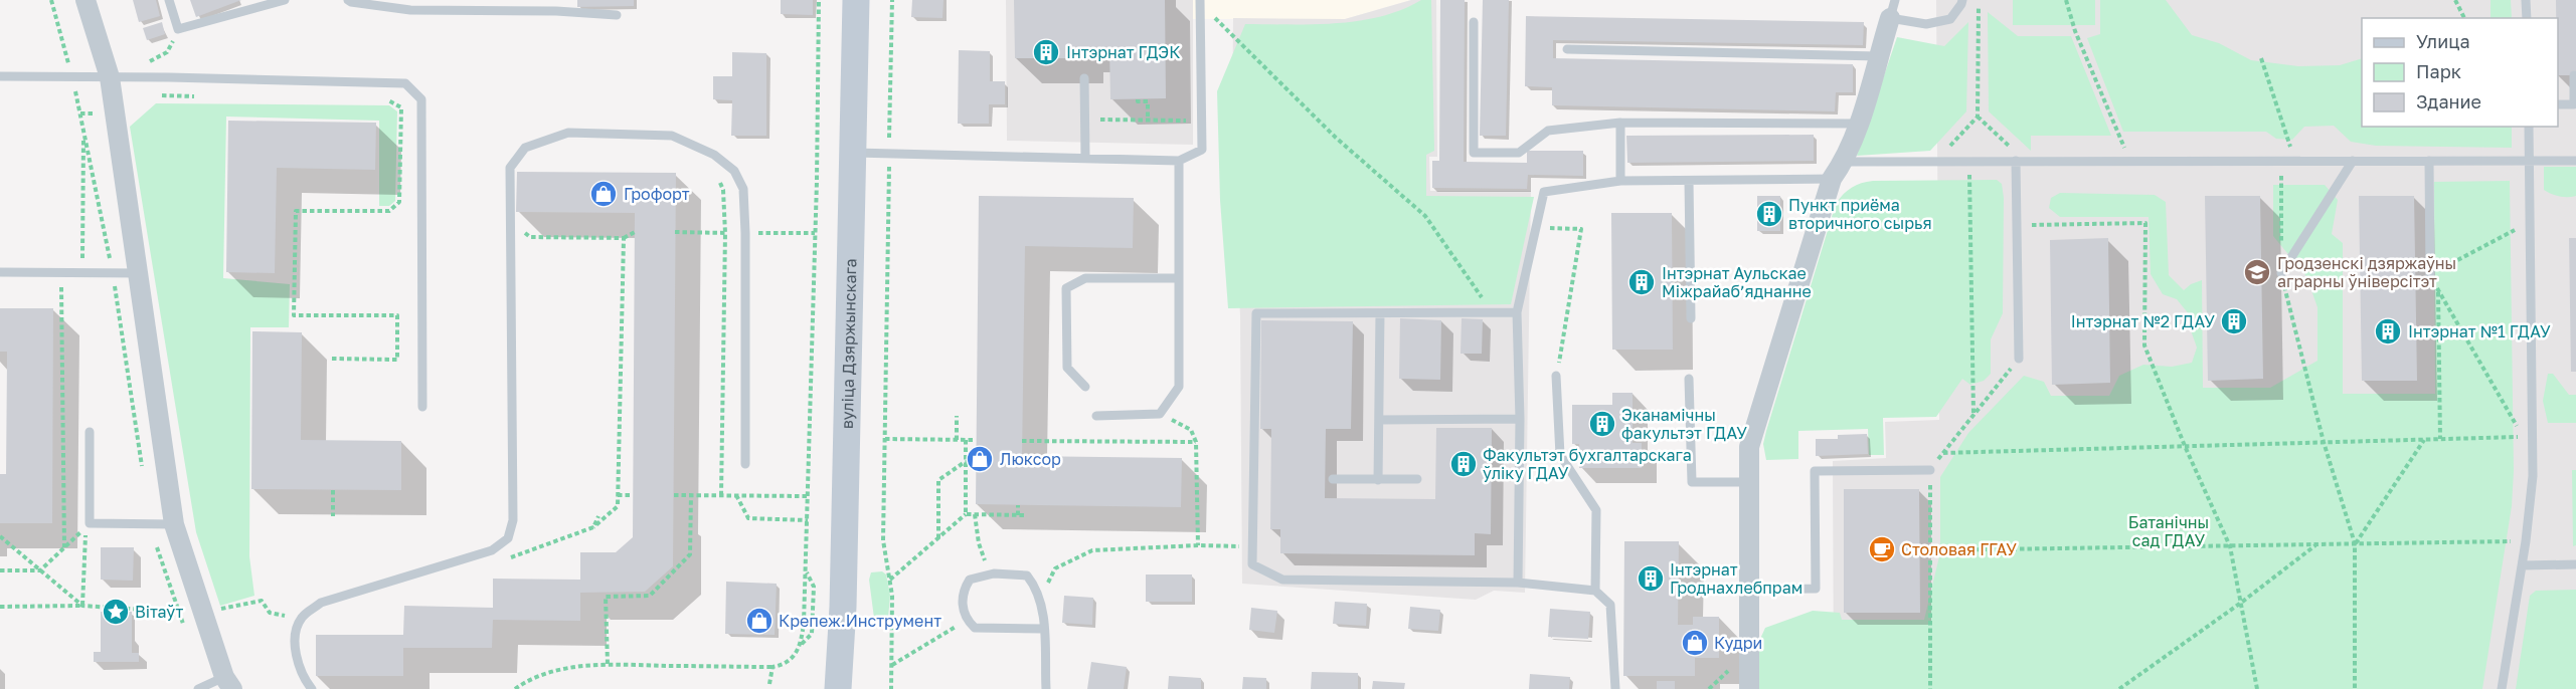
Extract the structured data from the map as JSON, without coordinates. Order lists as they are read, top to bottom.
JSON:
{
  "streets": {
    "main road": ["вуліца Дзяржынскага"]
  },
  "parks": ["Батанічны сад ГДАУ"],
  "places": {
    "building": [
      "Інтэрнат ГДЭК",
      "Пункт приёма вторичного сырья",
      "Інтэрнат Аульскае Міжрайабʼяднанне",
      "Інтэрнат №2 ГДАУ",
      "Інтэрнат №1 ГДАУ",
      "Эканамічны факультэт ГДАУ",
      "Факультэт бухгалтарскага ўліку ГДАУ",
      "Інтэрнат Гроднахлебпрам"
    ],
    "shop": [
      "Грофорт",
      "Люксор",
      "Крепеж.Инструмент",
      "Кудри"
    ],
    "school or university": ["Гродзенскі дзяржаўны аграрны ўніверсітэт"],
    "cafe": ["Столовая ГГАУ"],
    "place": ["Вітаўт"]
  },
  "legend": ["Улица", "Парк", "Здание"]
}
